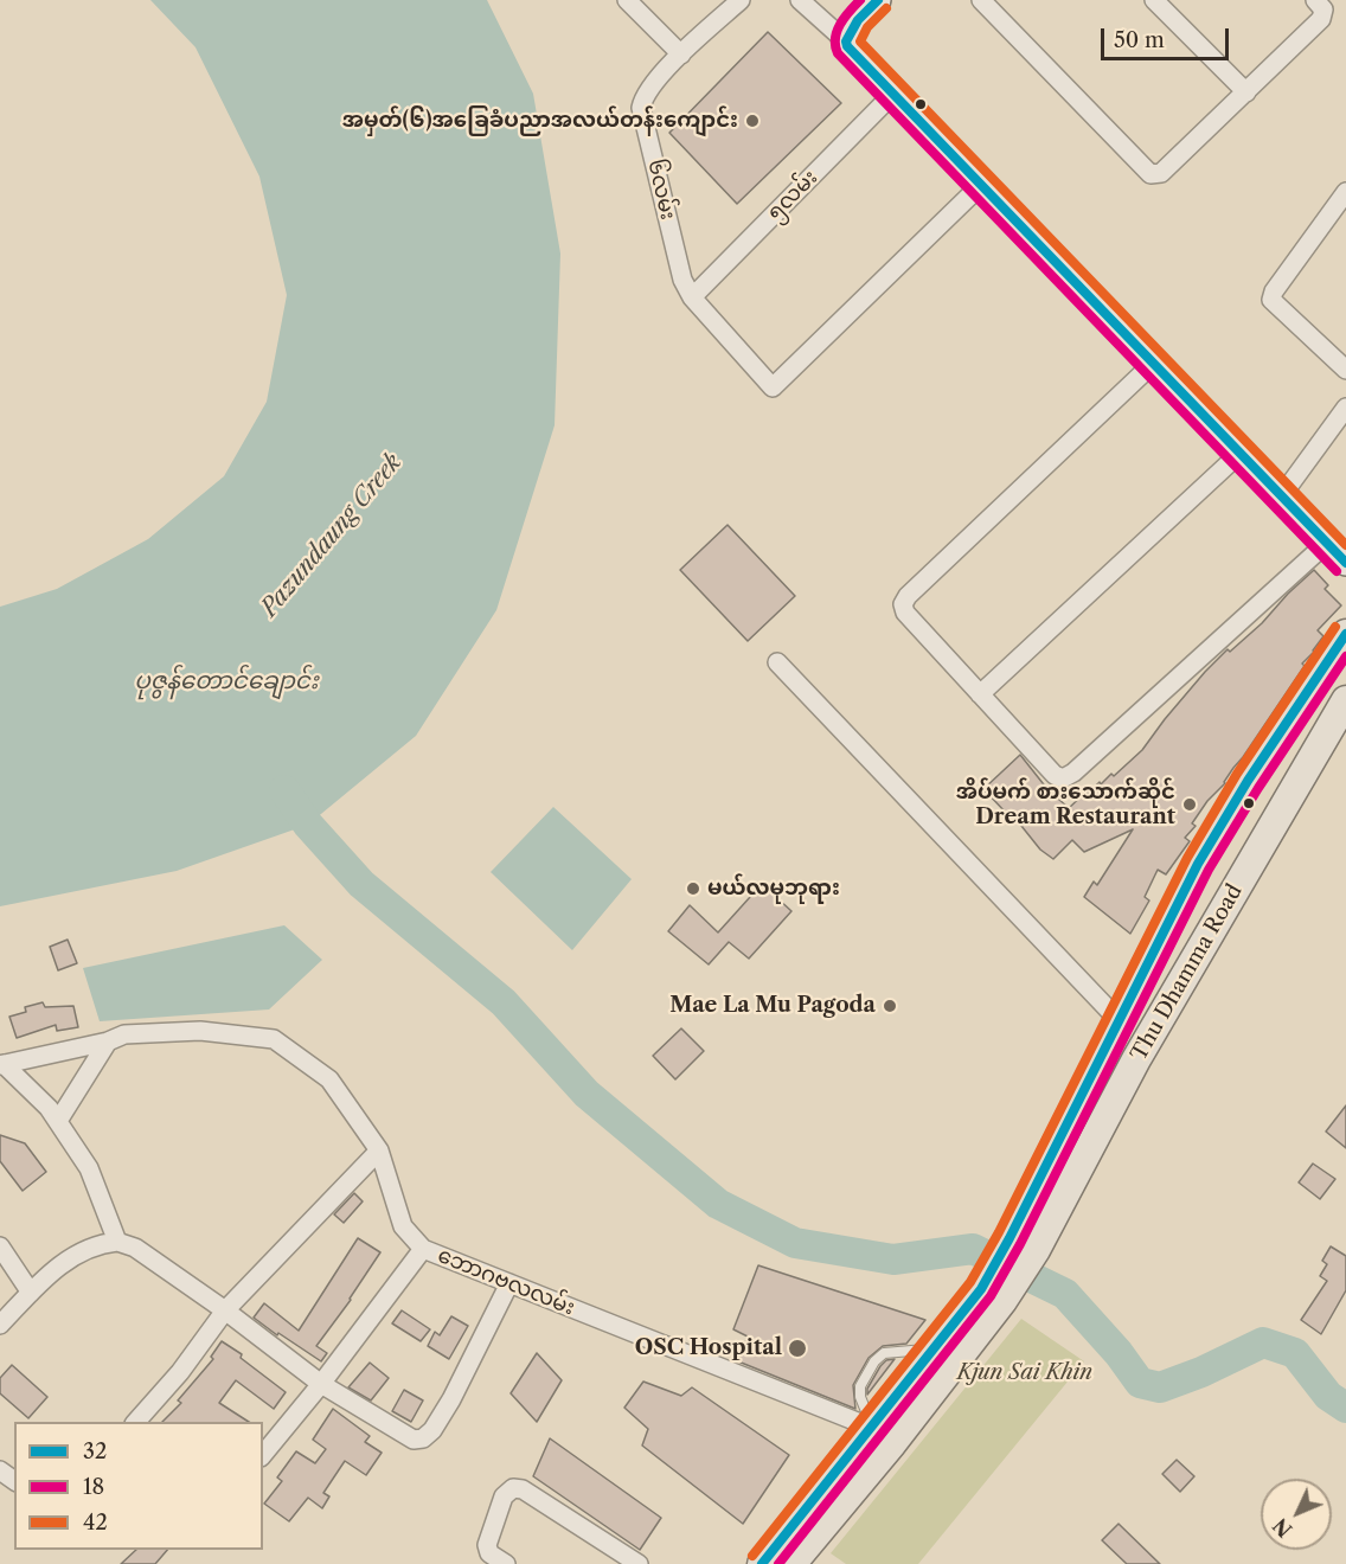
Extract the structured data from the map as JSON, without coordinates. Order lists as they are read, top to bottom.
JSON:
{
  "streets": {
    "main road": ["Thu Dhamma Road"],
    "street": ["၆လမ်း", "၅လမ်း", "ဘောဂဗလလမ်း"]
  },
  "crossings": [
    ["၆လမ်း", "၅လမ်း"]
  ],
  "water": ["Pazundaung Creek", "ပုဇွန်တောင်ချောင်း"],
  "parks": ["Kjun Sai Khin"],
  "places": [
    "အမှတ်(၆)အခြေခံပညာအလယ်တန်းကျောင်း",
    "အိပ်မက် စားသောက်ဆိုင် Dream Restaurant",
    "မယ်လမုဘုရား",
    "Mae La Mu Pagoda",
    "OSC Hospital"
  ],
  "lines": ["transit line 32", "transit line 18", "transit line 42"],
  "legend": ["32", "18", "42"],
  "scale_bar": "50 m",
  "north": "bottom left"
}
